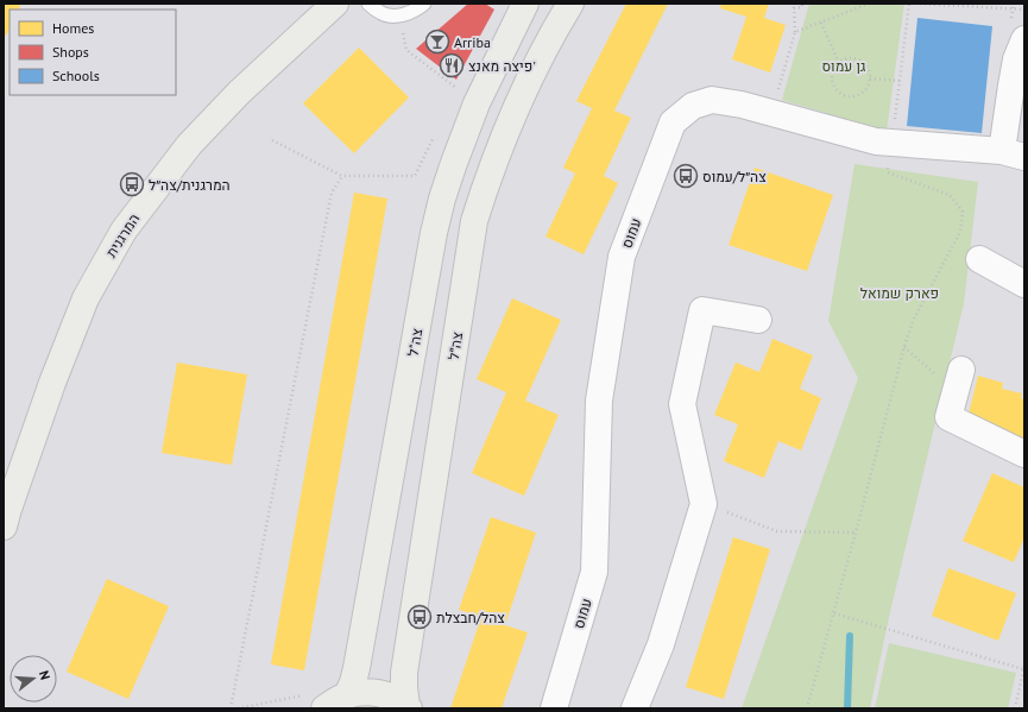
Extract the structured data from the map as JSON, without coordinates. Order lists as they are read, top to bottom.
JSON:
{
  "streets": {
    "main road": ["המרגנית", "צה\"ל", "צה״ל"],
    "street": ["עמוס"]
  },
  "parks": ["גן עמוס", "פארק שמואל"],
  "places": {
    "bar": ["Arriba"],
    "restaurant": ["פיצה מאנצ'"],
    "bus stop": ["צה״ל/עמוס", "המרגנית/צה״ל", "צהל/חבצלת"]
  },
  "legend": ["Homes", "Shops", "Schools"],
  "north": "right"
}
